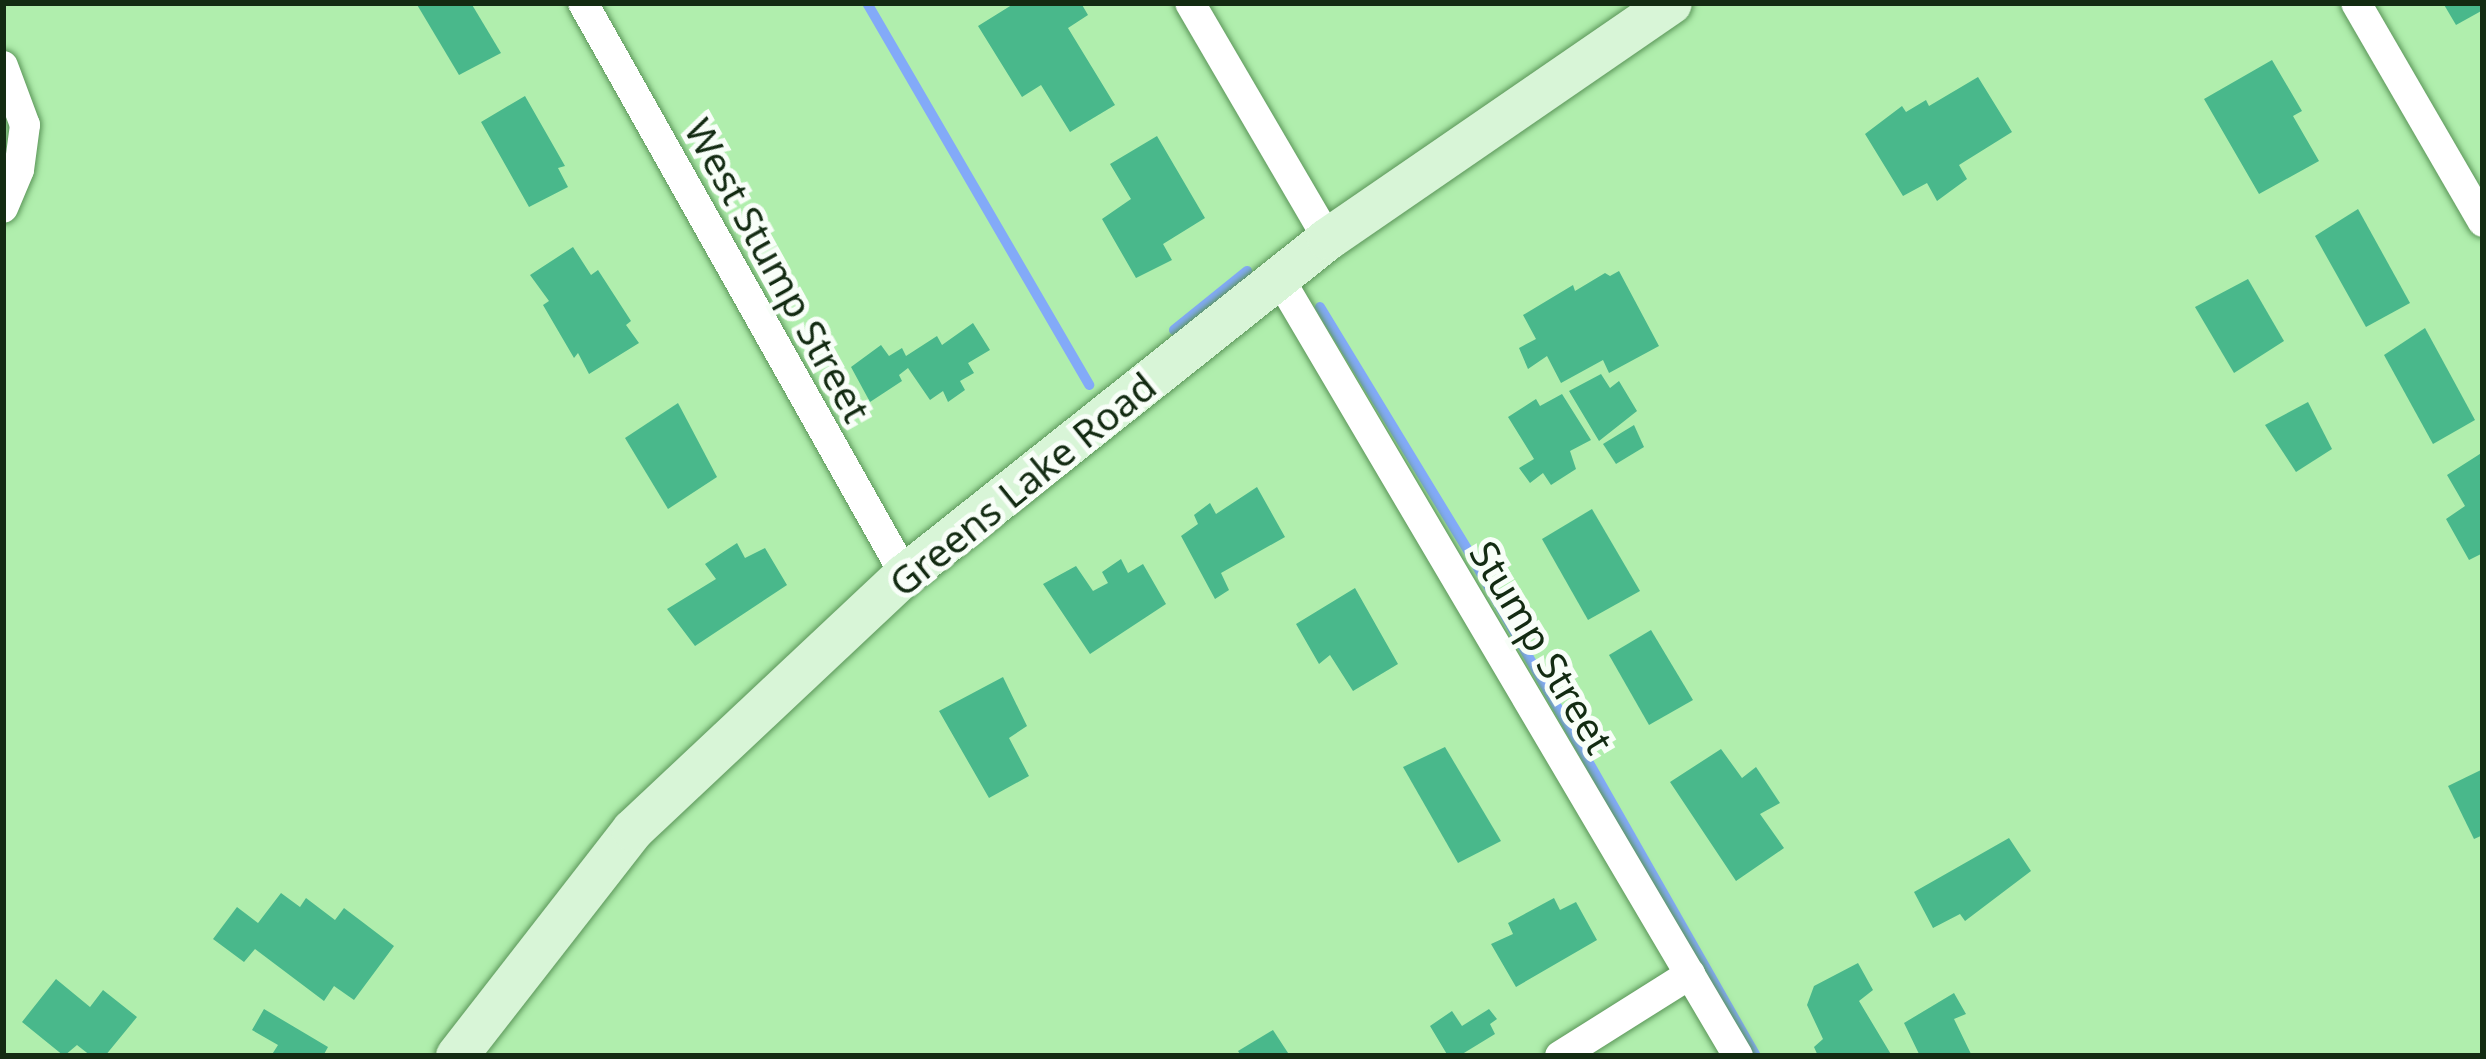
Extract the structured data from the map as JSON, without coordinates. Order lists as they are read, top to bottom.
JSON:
{
  "streets": {
    "street": ["West Stump Street", "Greens Lake Road", "Stump Street"]
  },
  "crossings": [
    ["West Stump Street", "Greens Lake Road"],
    ["Greens Lake Road", "Stump Street"]
  ]
}
